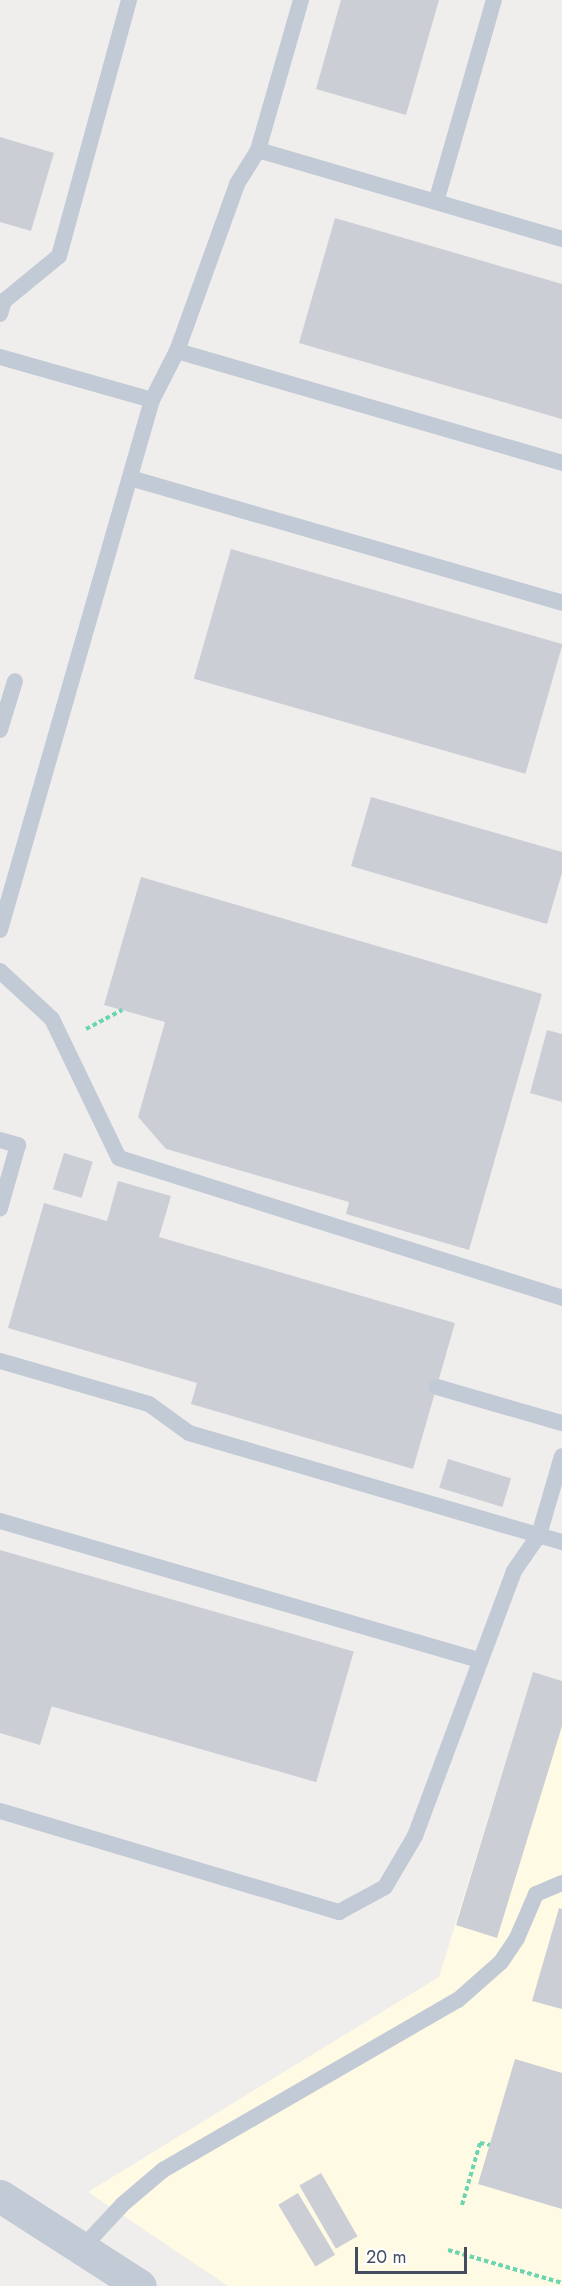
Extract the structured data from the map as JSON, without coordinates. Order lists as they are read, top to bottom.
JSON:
{
  "scale_bar": "20 m"
}
